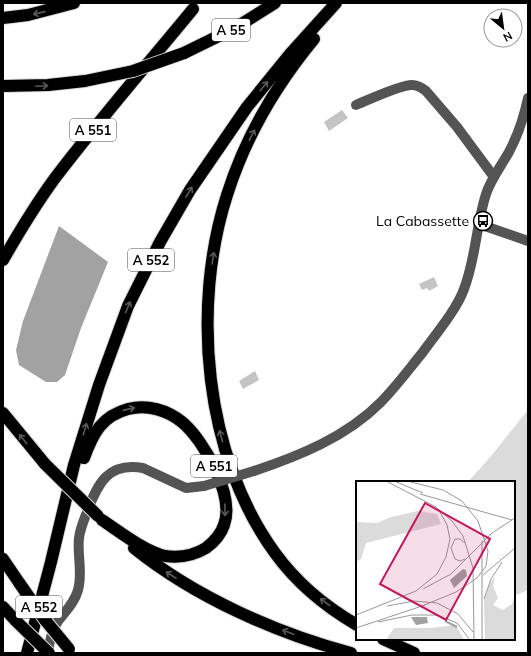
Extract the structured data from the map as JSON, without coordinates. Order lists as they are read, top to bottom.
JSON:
{
  "streets": {
    "highway": ["A 55", "A 551", "A 552"]
  },
  "crossings": [
    ["A 551", "A 552"]
  ],
  "places": {
    "bus stop": ["La Cabassette"]
  },
  "north": "bottom right"
}
